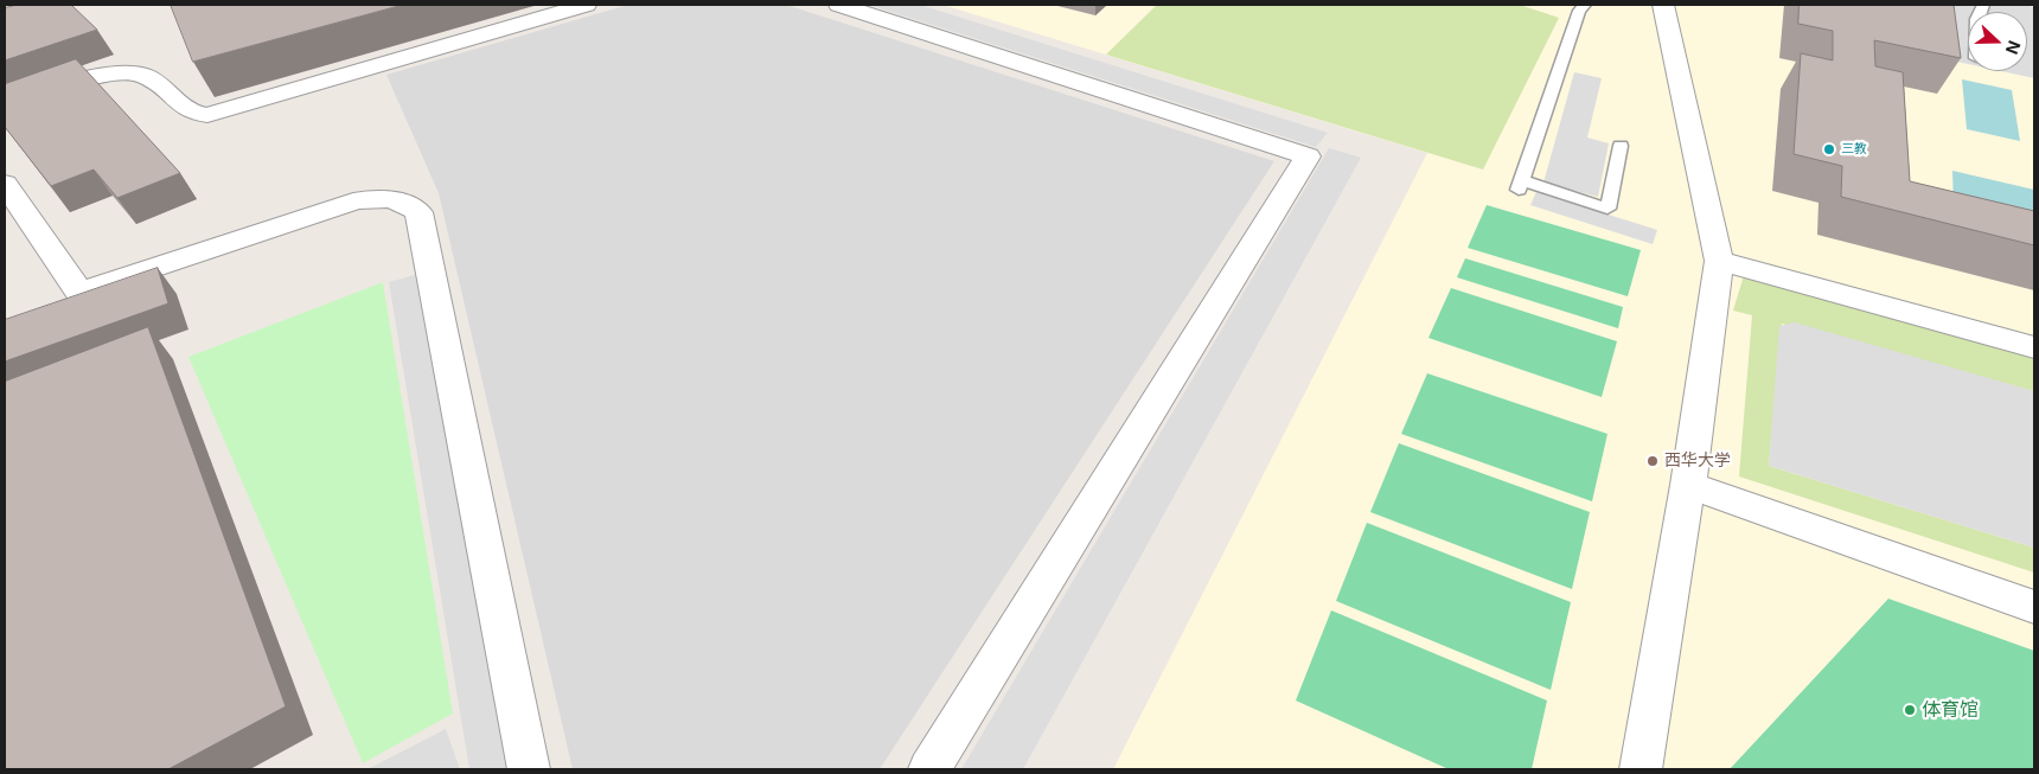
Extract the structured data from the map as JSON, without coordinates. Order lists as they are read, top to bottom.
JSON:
{
  "places": ["三教", "西华大学", "体育馆"],
  "north": "right"
}
